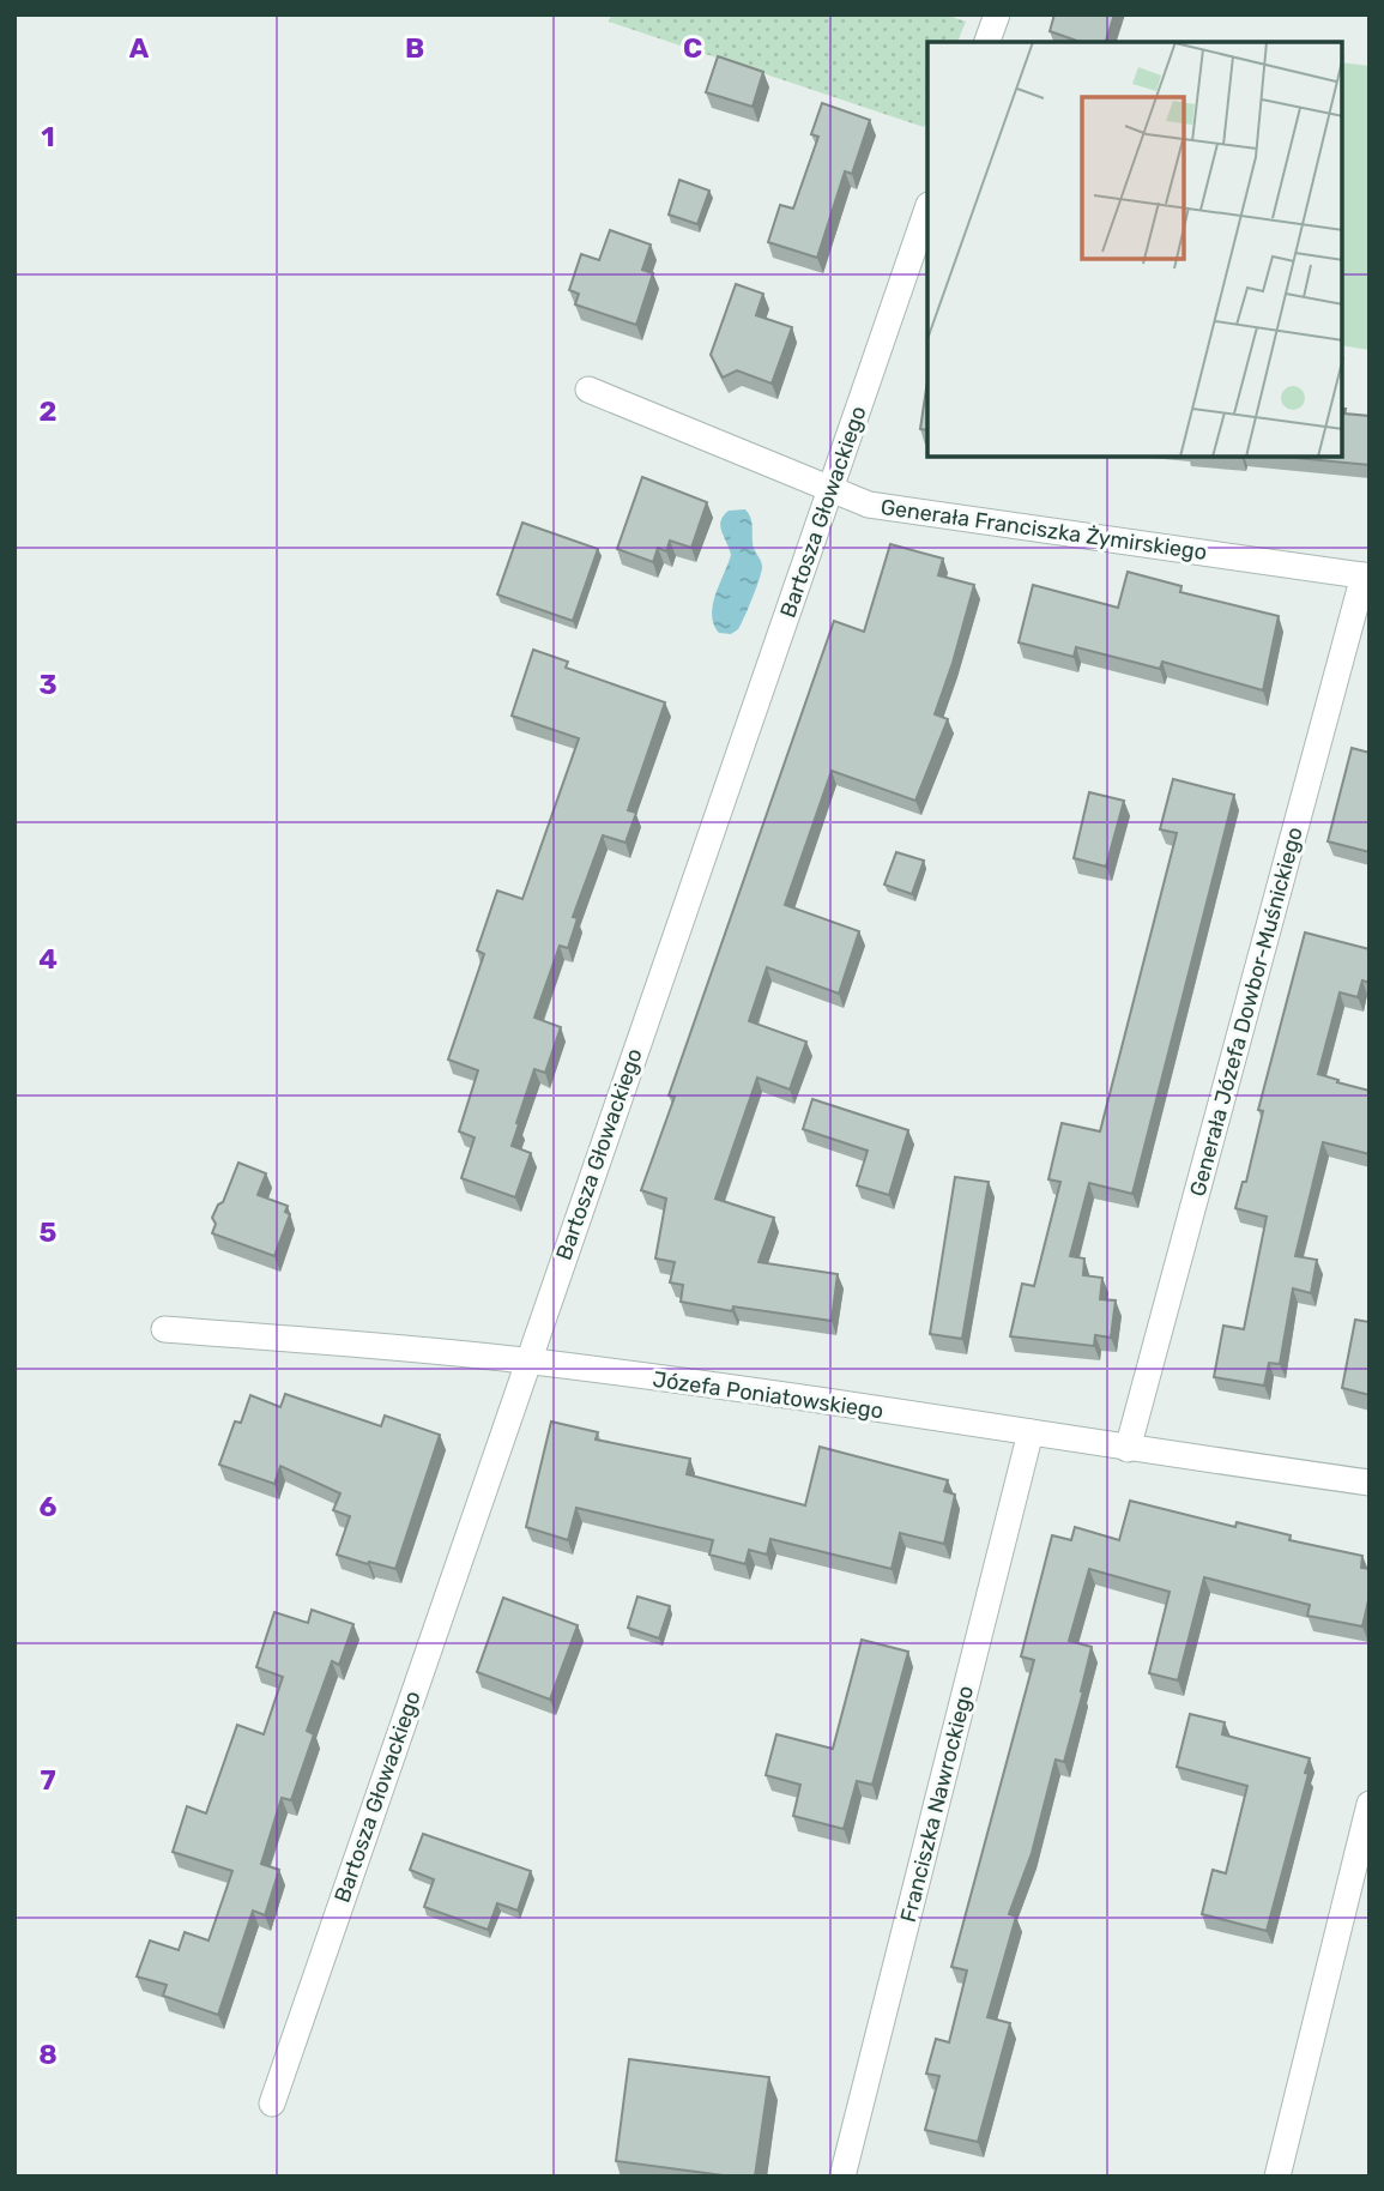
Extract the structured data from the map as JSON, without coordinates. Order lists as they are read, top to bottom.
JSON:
{
  "streets": {
    "street": [
      "Bartosza Głowackiego",
      "Generała Franciszka Żymirskiego",
      "Generała Józefa Dowbor-Muśnickiego",
      "Józefa Poniatowskiego",
      "Franciszka Nawrockiego"
    ]
  },
  "crossings": [
    ["Bartosza Głowackiego", "Generała Franciszka Żymirskiego"],
    ["Bartosza Głowackiego", "Józefa Poniatowskiego"],
    ["Generała Franciszka Żymirskiego", "Generała Józefa Dowbor-Muśnickiego"],
    ["Generała Józefa Dowbor-Muśnickiego", "Józefa Poniatowskiego"],
    ["Józefa Poniatowskiego", "Franciszka Nawrockiego"]
  ],
  "grid": {
    "columns": ["A", "B", "C"],
    "rows": [
      "1",
      "2",
      "3",
      "4",
      "5",
      "6",
      "7",
      "8"
    ]
  }
}
